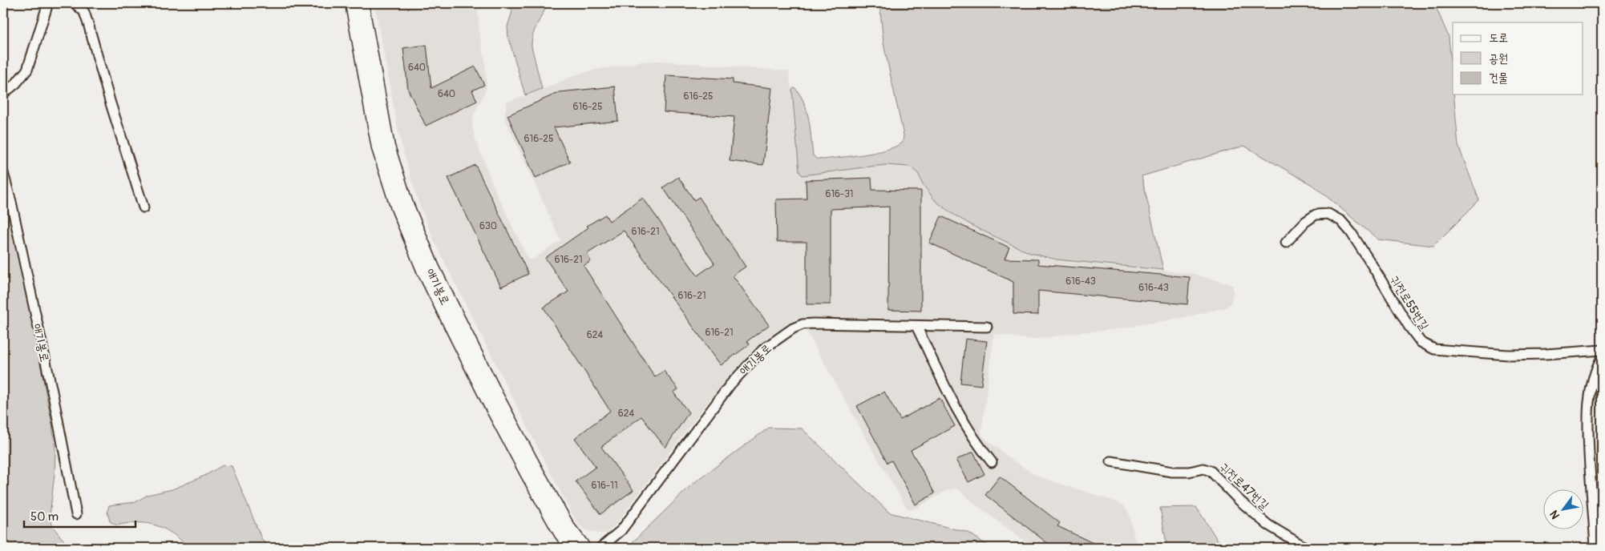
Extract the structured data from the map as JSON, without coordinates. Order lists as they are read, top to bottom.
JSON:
{
  "streets": {
    "main road": ["애기봉로"],
    "lane": ["귀전로55번길", "귀전로47번길"]
  },
  "house_numbers": [
    "640",
    "640",
    "616-25",
    "616-25",
    "616-25",
    "616-31",
    "630",
    "616-21",
    "616-21",
    "616-43",
    "616-43",
    "616-21",
    "616-21",
    "624",
    "624",
    "616-11"
  ],
  "legend": ["도로", "공원", "건물"],
  "scale_bar": "50 m",
  "north": "bottom left"
}
